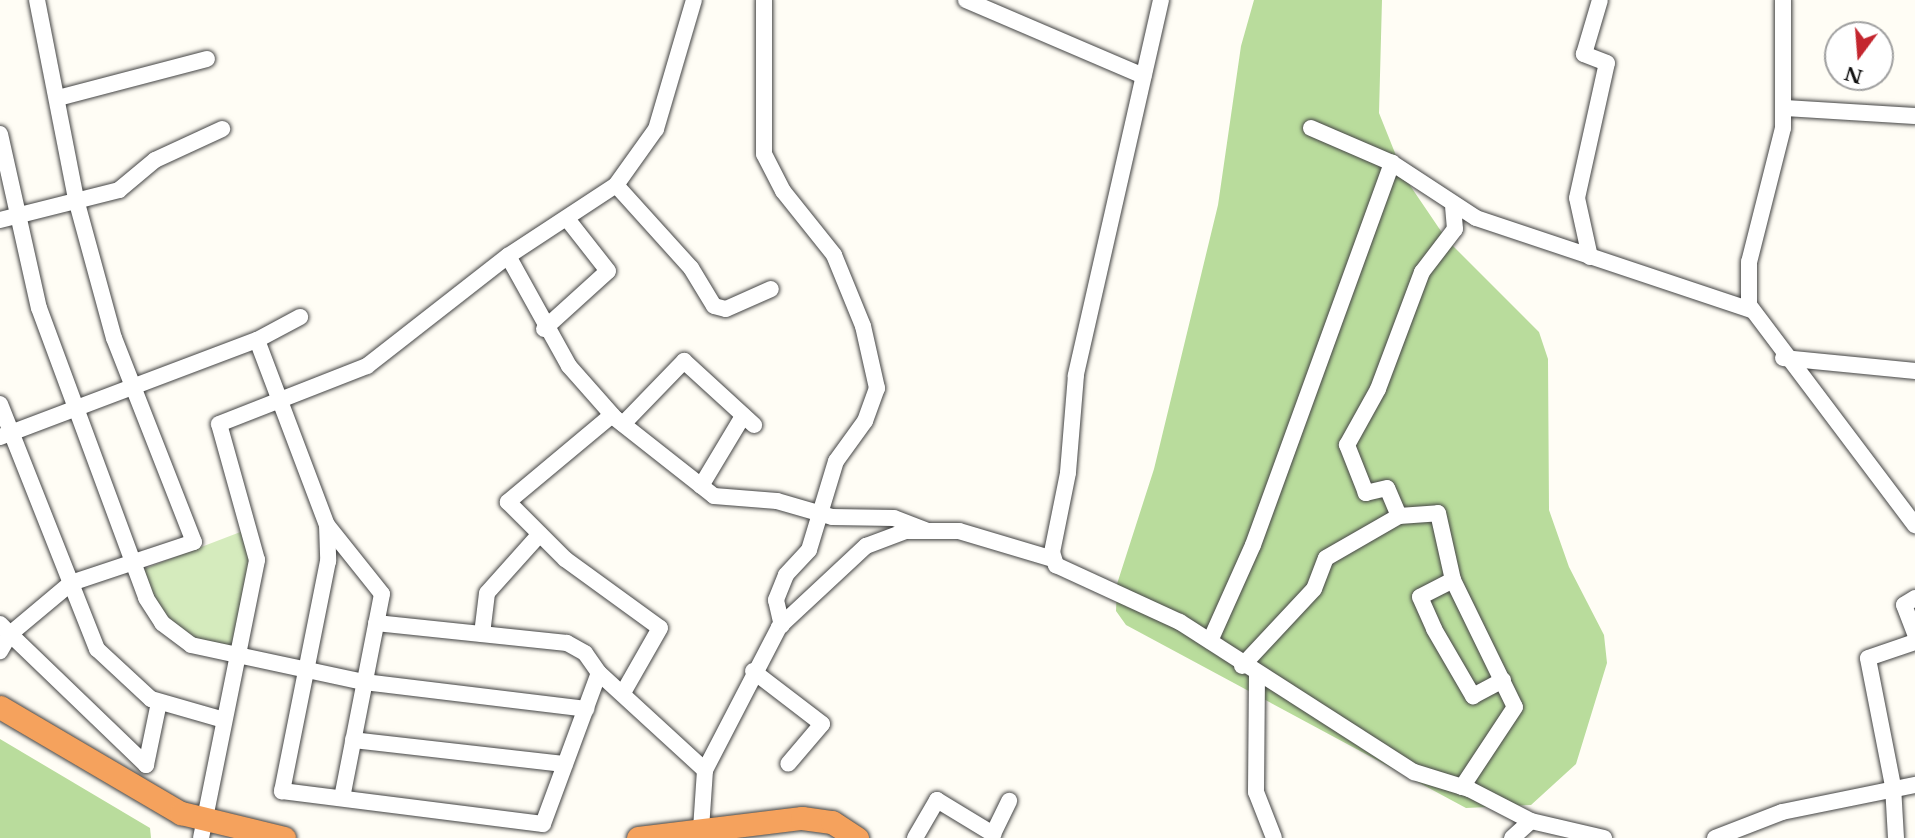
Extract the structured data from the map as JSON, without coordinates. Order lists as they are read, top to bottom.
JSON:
{
  "north": "bottom"
}
